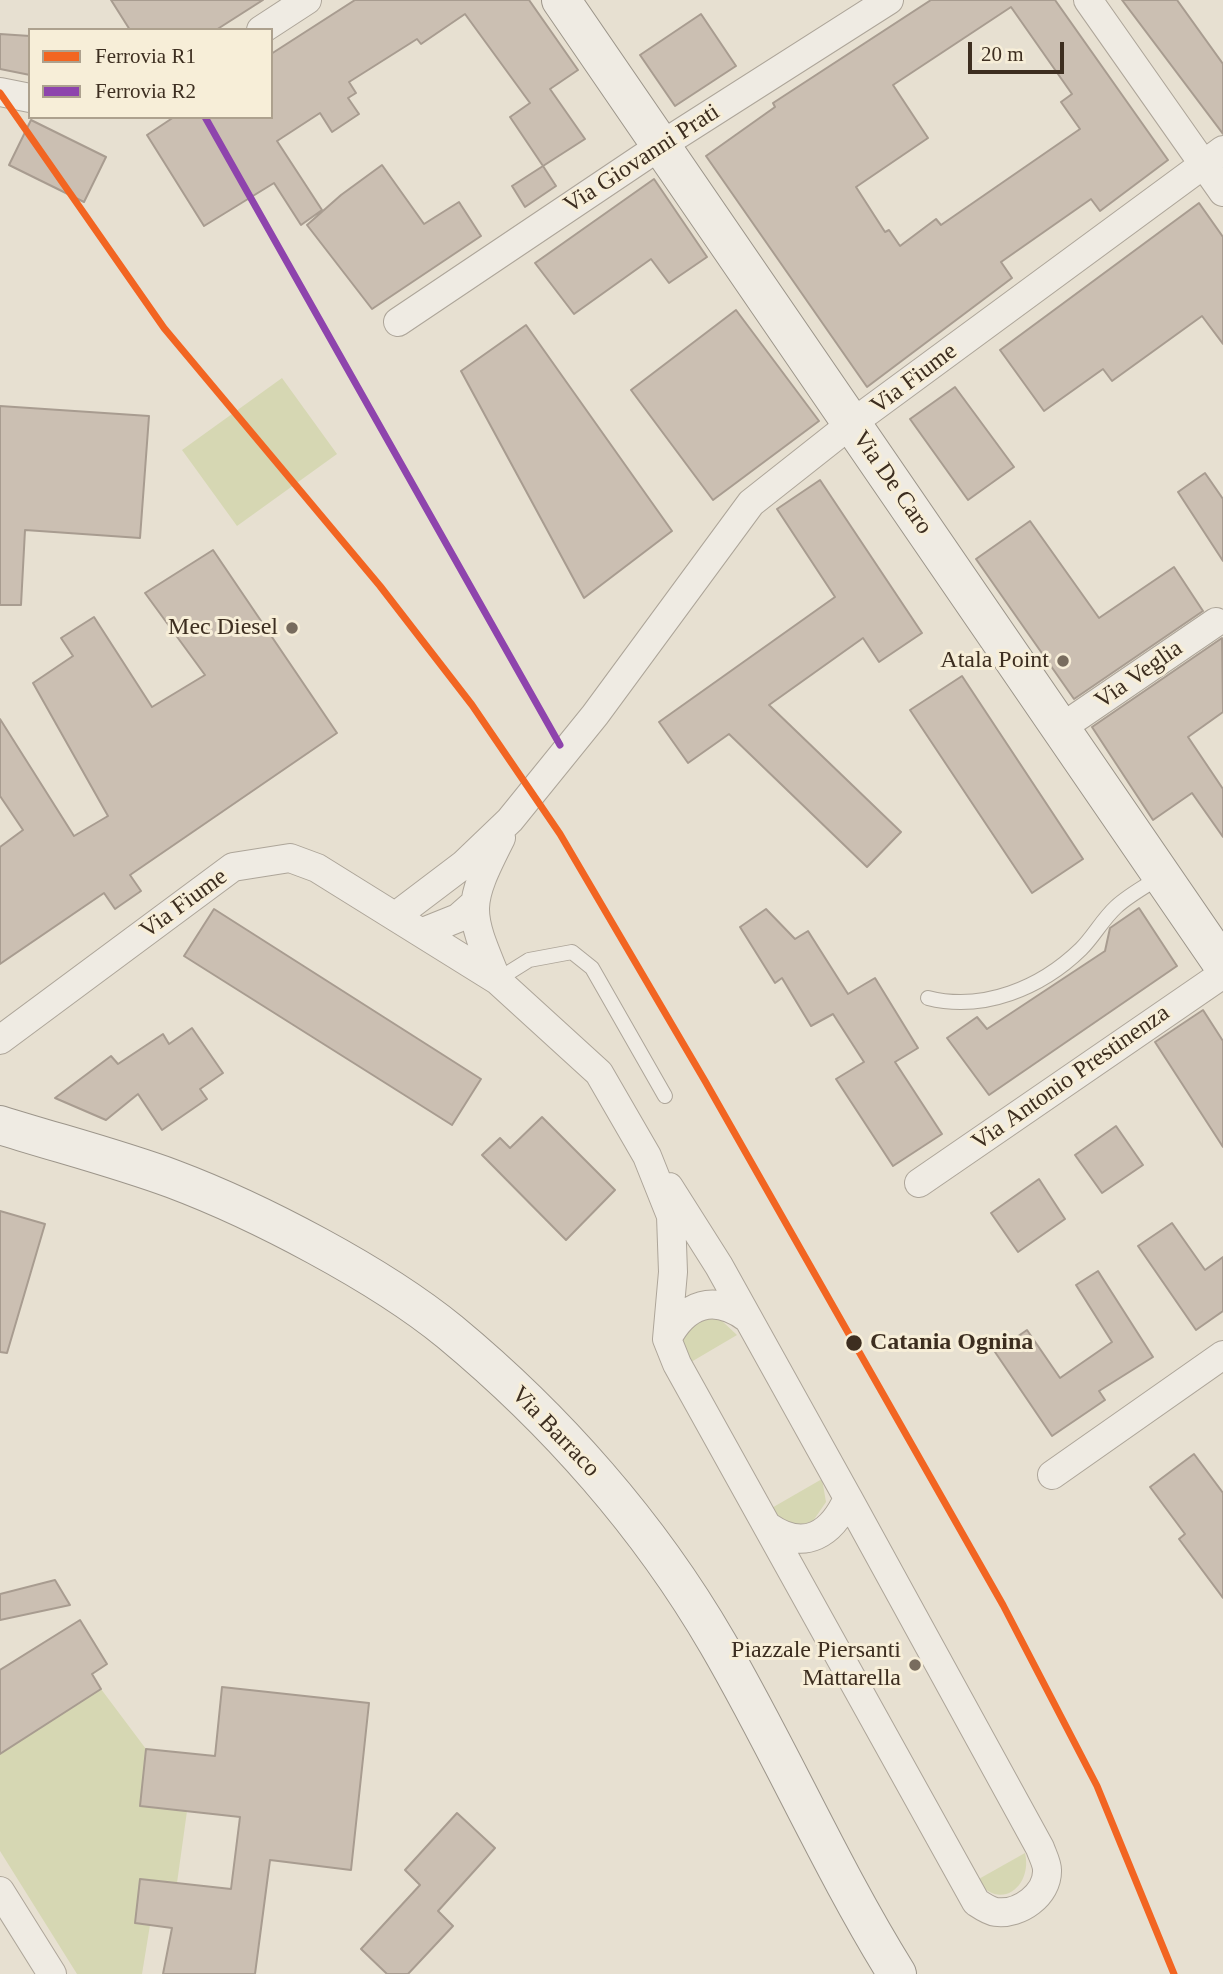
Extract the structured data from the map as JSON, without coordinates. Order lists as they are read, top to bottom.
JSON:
{
  "streets": {
    "main road": ["Via De Caro", "Via Barraco"],
    "street": [
      "Via Giovanni Prati",
      "Via Fiume",
      "Via Veglia",
      "Via Antonio Prestinenza"
    ]
  },
  "crossings": [
    ["Via Giovanni Prati", "Via De Caro"],
    ["Via Fiume", "Via De Caro"],
    ["Via De Caro", "Via Veglia"]
  ],
  "places": [
    "Mec Diesel",
    "Atala Point",
    "Catania Ognina",
    "Piazzale Piersanti Mattarella"
  ],
  "lines": ["rail line R1", "rail line R2"],
  "legend": ["Ferrovia R1", "Ferrovia R2"],
  "scale_bar": "20 m"
}
